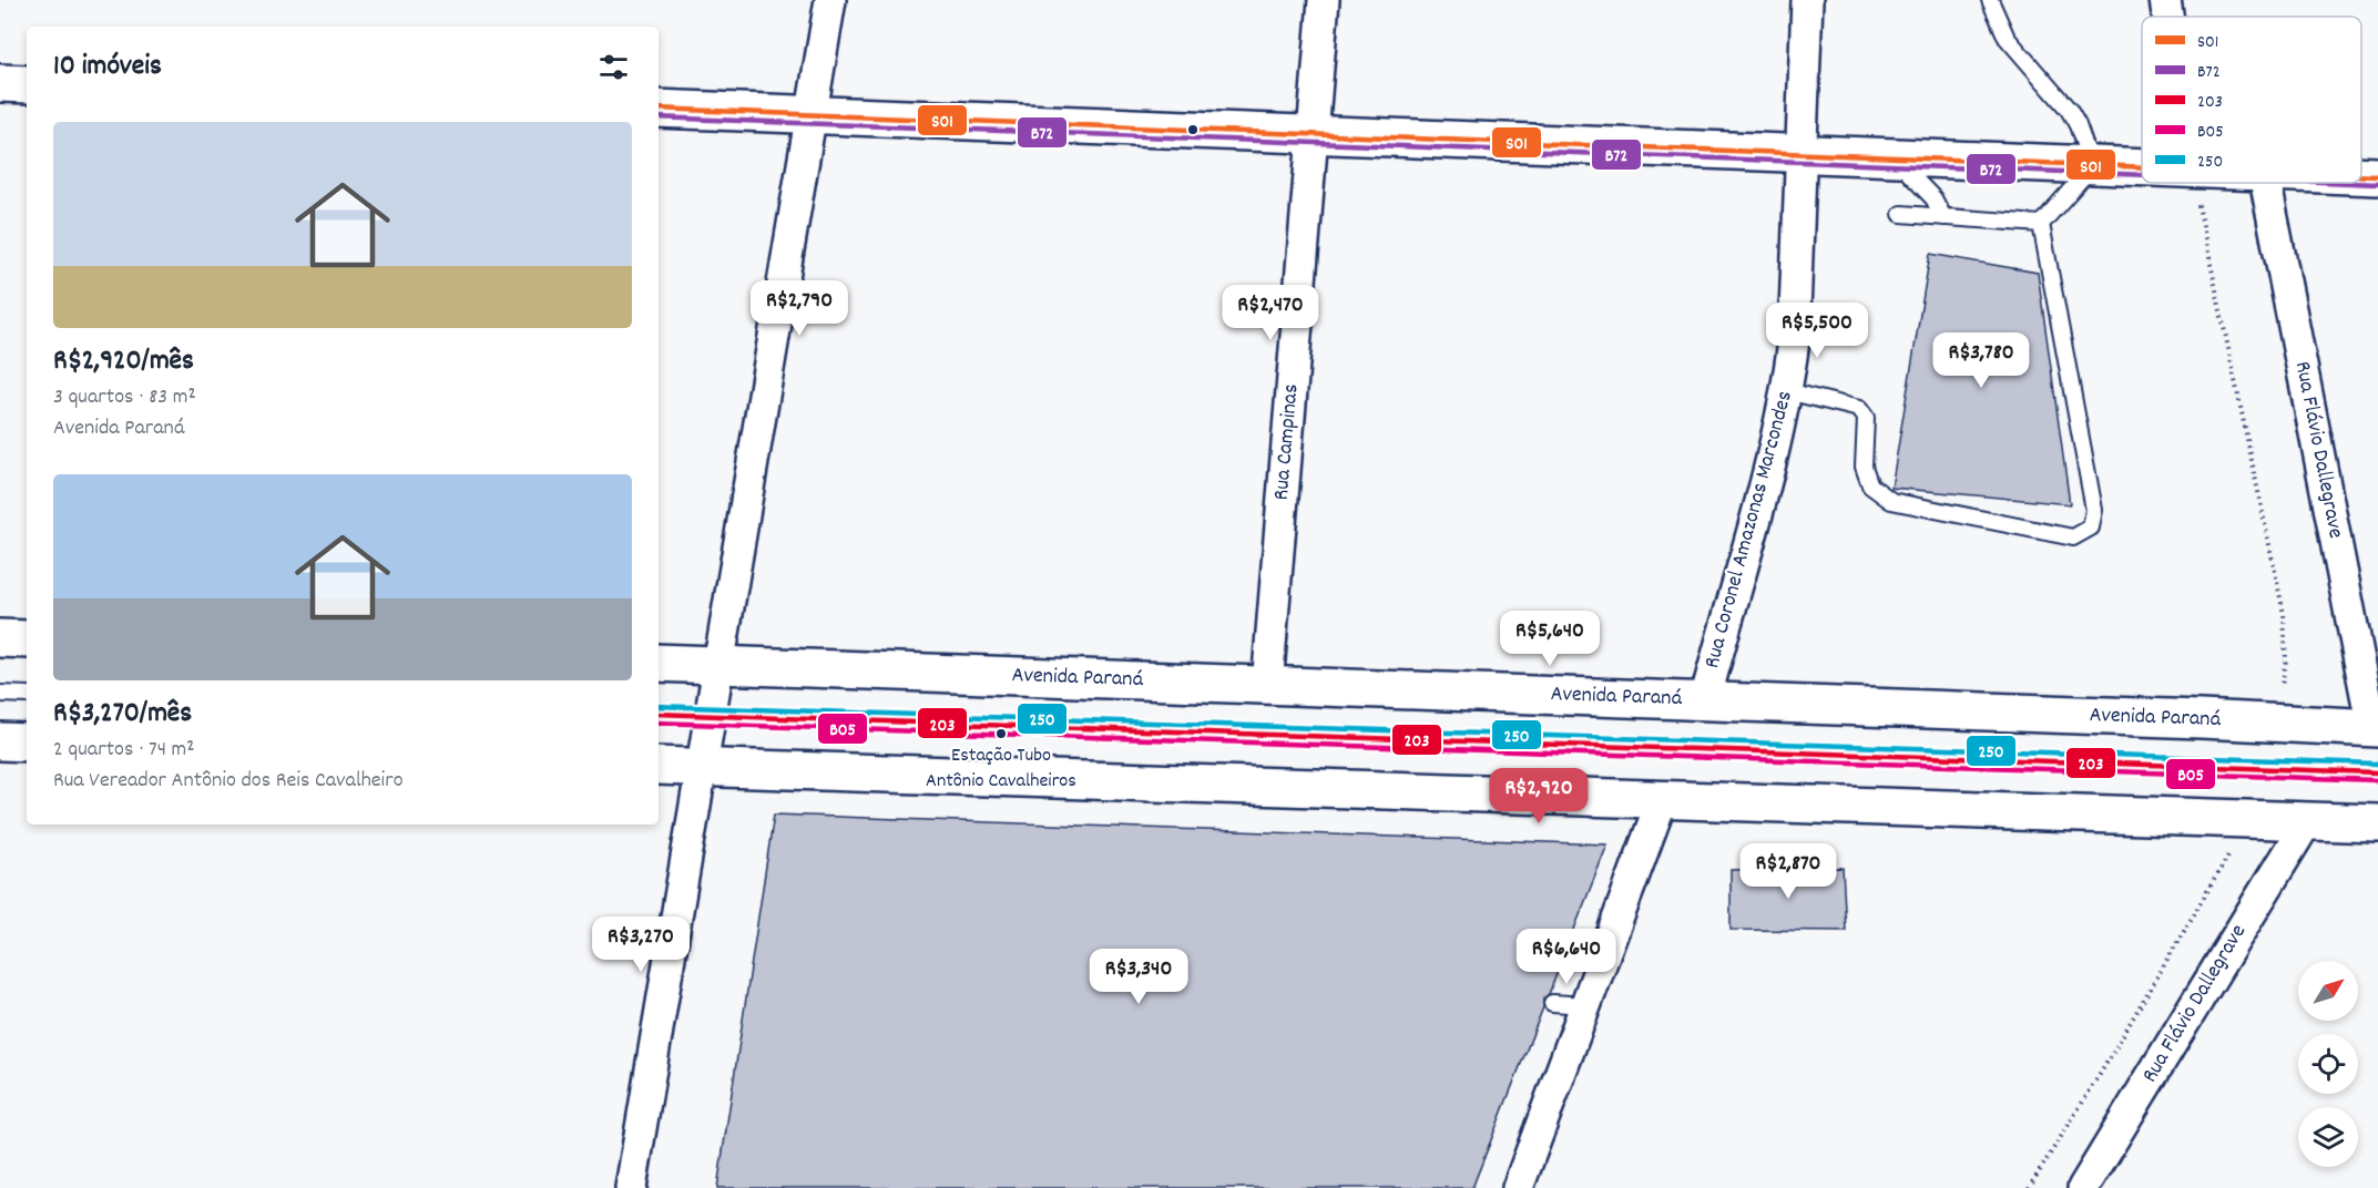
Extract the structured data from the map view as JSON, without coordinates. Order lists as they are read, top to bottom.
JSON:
{
  "streets": {
    "street": [
      "Rua Campinas",
      "Rua Flávio Dallegrave",
      "Rua Coronel Amazonas Marcondes",
      "Avenida Paraná"
    ]
  },
  "crossings": [
    ["Rua Campinas", "Avenida Paraná"],
    ["Rua Flávio Dallegrave", "Avenida Paraná"],
    ["Rua Coronel Amazonas Marcondes", "Avenida Paraná"]
  ],
  "places": ["Estação Tubo Antônio Cavalheiros"],
  "lines": [
    "transit line S01",
    "transit line B72",
    "transit line 250",
    "transit line 203",
    "transit line B05"
  ],
  "legend": [
    "S01",
    "B72",
    "203",
    "B05",
    "250"
  ],
  "north": "top right",
  "page": {
    "heading": "10 imóveis",
    "list": [
      {
        "name": "R$2,920/mês",
        "note": "3 quartos · 83 m² · Avenida Paraná"
      },
      {
        "name": "R$3,270/mês",
        "note": "2 quartos · 74 m² · Rua Vereador Antônio dos Reis Cavalheiro"
      }
    ],
    "price": [
      "R$2,790",
      "R$2,470",
      "R$5,500",
      "R$3,780",
      "R$5,640",
      "R$2,920",
      "R$2,870",
      "R$3,270",
      "R$6,640",
      "R$3,340"
    ]
  }
}
